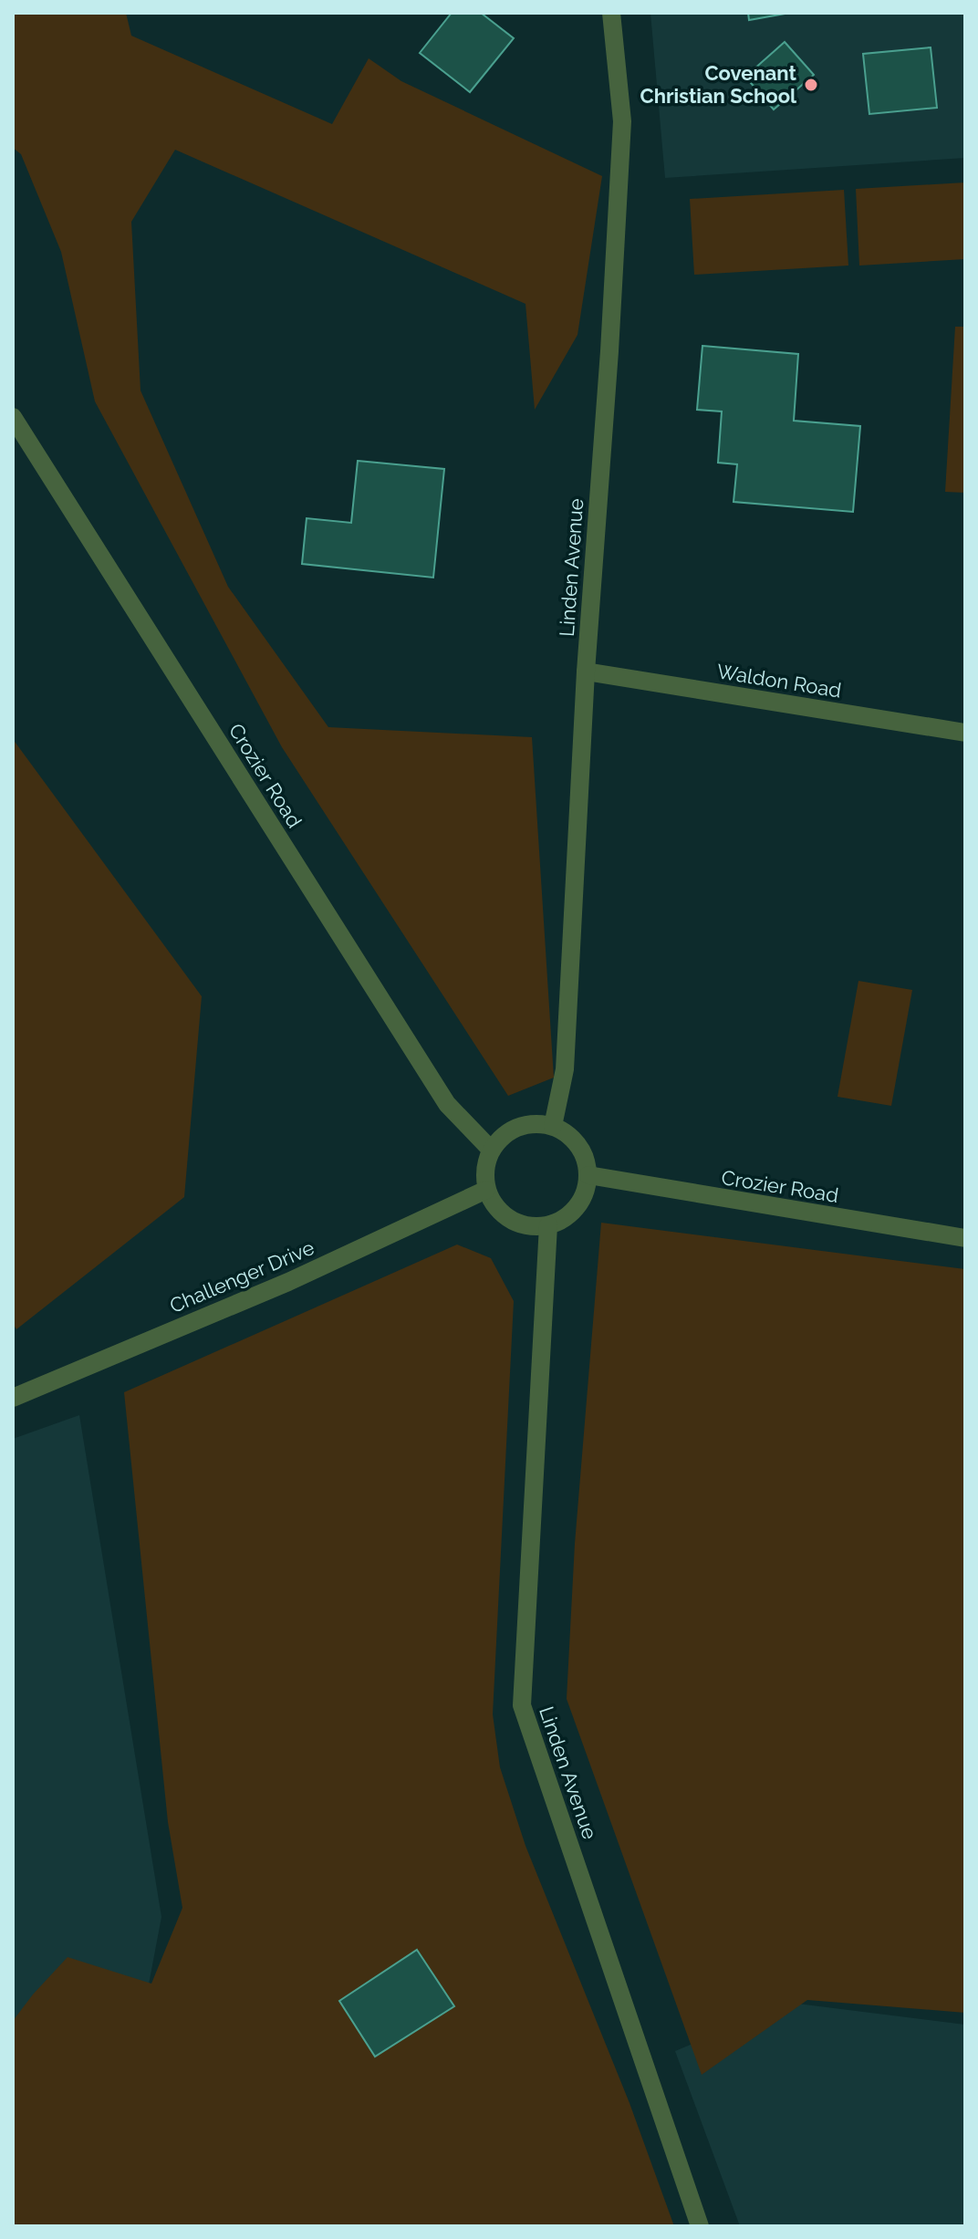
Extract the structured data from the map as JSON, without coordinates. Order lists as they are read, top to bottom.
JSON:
{
  "streets": {
    "street": [
      "Linden Avenue",
      "Waldon Road",
      "Crozier Road",
      "Challenger Drive"
    ]
  },
  "crossings": [
    ["Linden Avenue", "Waldon Road"],
    ["Linden Avenue", "Crozier Road"],
    ["Linden Avenue", "Challenger Drive"],
    ["Crozier Road", "Challenger Drive"]
  ],
  "places": ["Covenant Christian School"]
}
